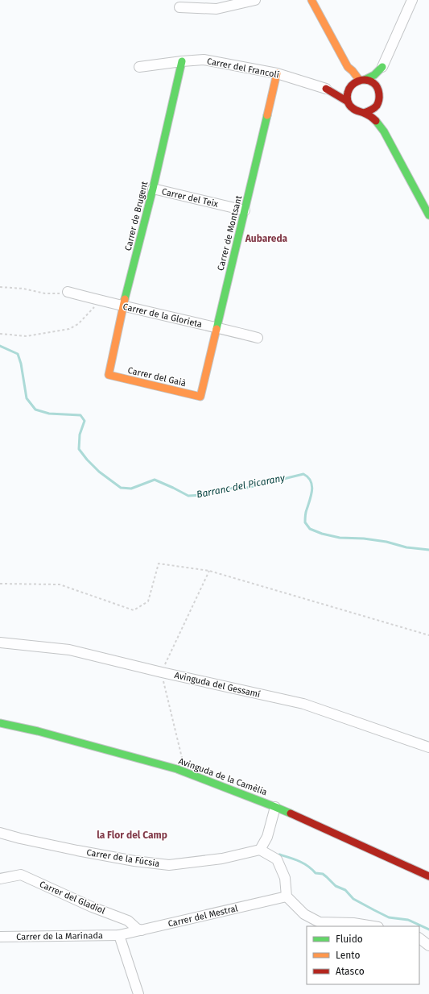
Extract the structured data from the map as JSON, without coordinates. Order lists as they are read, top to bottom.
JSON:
{
  "streets": {
    "street": [
      "Carrer del Francolí",
      "Carrer del Teix",
      "Carrer de Brugent",
      "Carrer de Montsant",
      "Carrer de la Glorieta",
      "Carrer del Gaià",
      "Avinguda del Gessamí",
      "Avinguda de la Camèlia",
      "Carrer de la Fúcsia",
      "Carrer del Gladiol",
      "Carrer del Mestral",
      "Carrer de la Marinada"
    ]
  },
  "crossings": [
    ["Carrer del Francolí", "Carrer de Brugent"],
    ["Carrer del Francolí", "Carrer de Montsant"],
    ["Carrer del Teix", "Carrer de Brugent"],
    ["Carrer del Teix", "Carrer de Montsant"],
    ["Carrer de Brugent", "Carrer de la Glorieta"],
    ["Carrer de Brugent", "Carrer del Gaià"],
    ["Carrer de Montsant", "Carrer de la Glorieta"],
    ["Carrer de Montsant", "Carrer del Gaià"],
    ["Carrer del Gladiol", "Carrer del Mestral"],
    ["Carrer del Mestral", "Carrer de la Marinada"]
  ],
  "districts": ["Aubareda", "la Flor del Camp"],
  "water": ["Barranc del Picarany"],
  "legend": ["Fluido", "Lento", "Atasco"]
}
